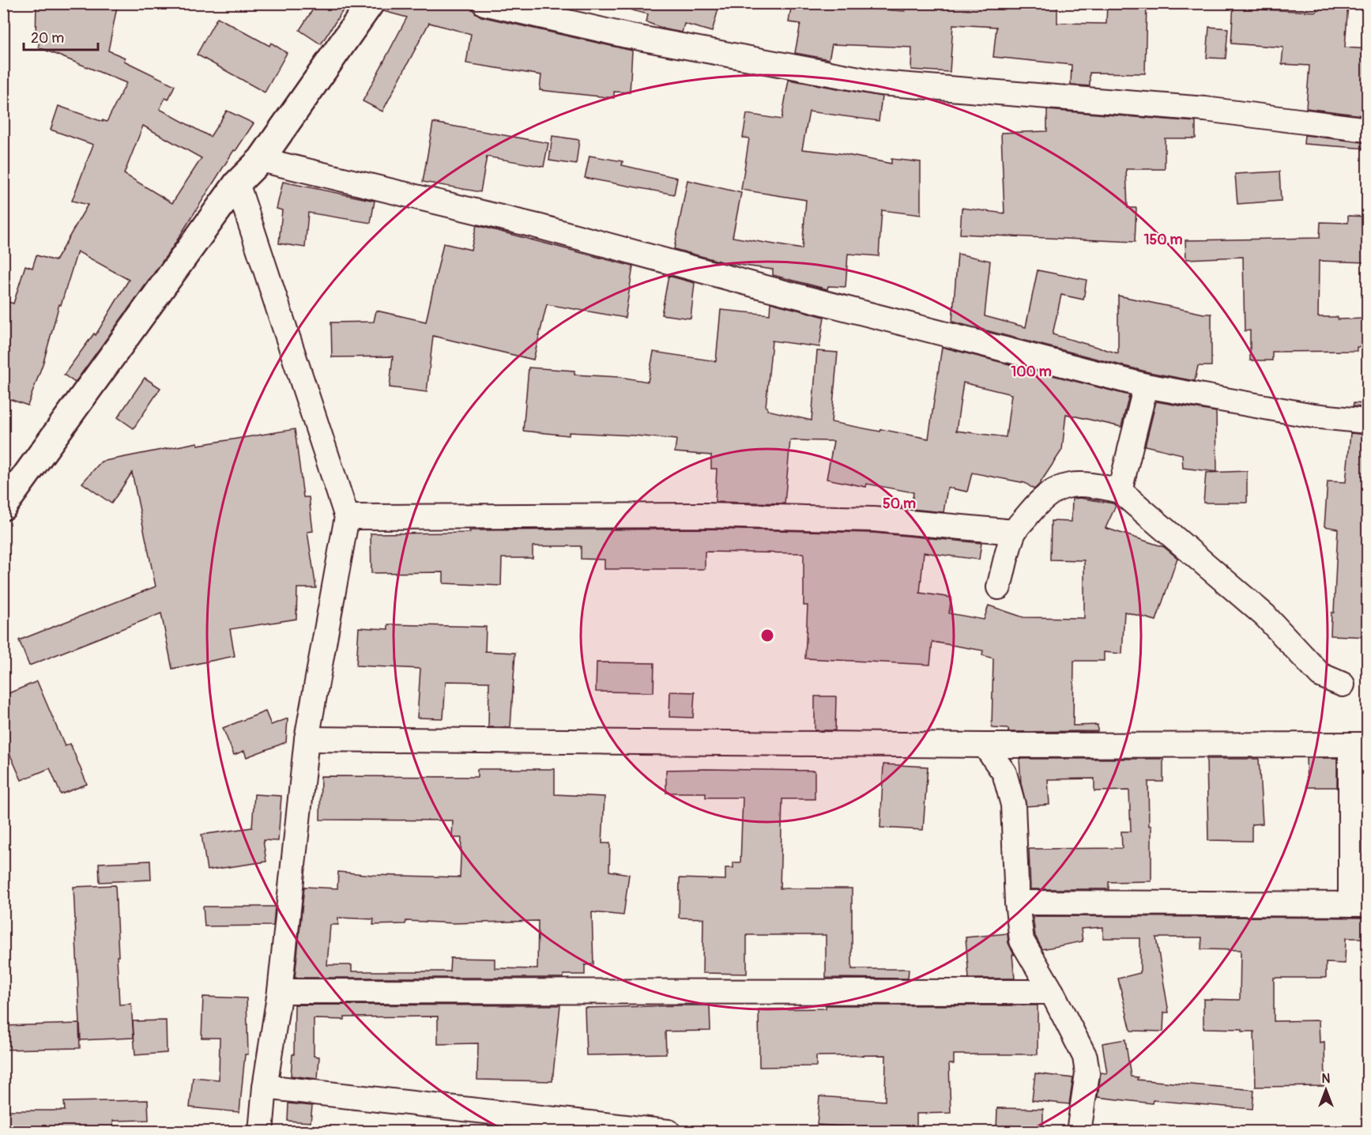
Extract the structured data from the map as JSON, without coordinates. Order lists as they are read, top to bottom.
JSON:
{
  "scale_bar": "20 m",
  "north": "top",
  "rings": ["150 m", "100 m", "50 m"]
}
